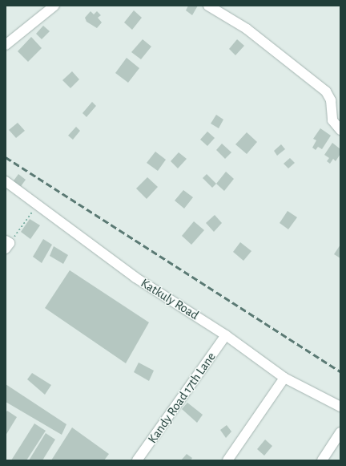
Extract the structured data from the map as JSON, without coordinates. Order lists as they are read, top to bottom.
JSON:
{
  "streets": {
    "street": ["Katkuly Road", "Kandy Road 17th Lane"]
  },
  "crossings": [
    ["Katkuly Road", "Kandy Road 17th Lane"]
  ]
}
